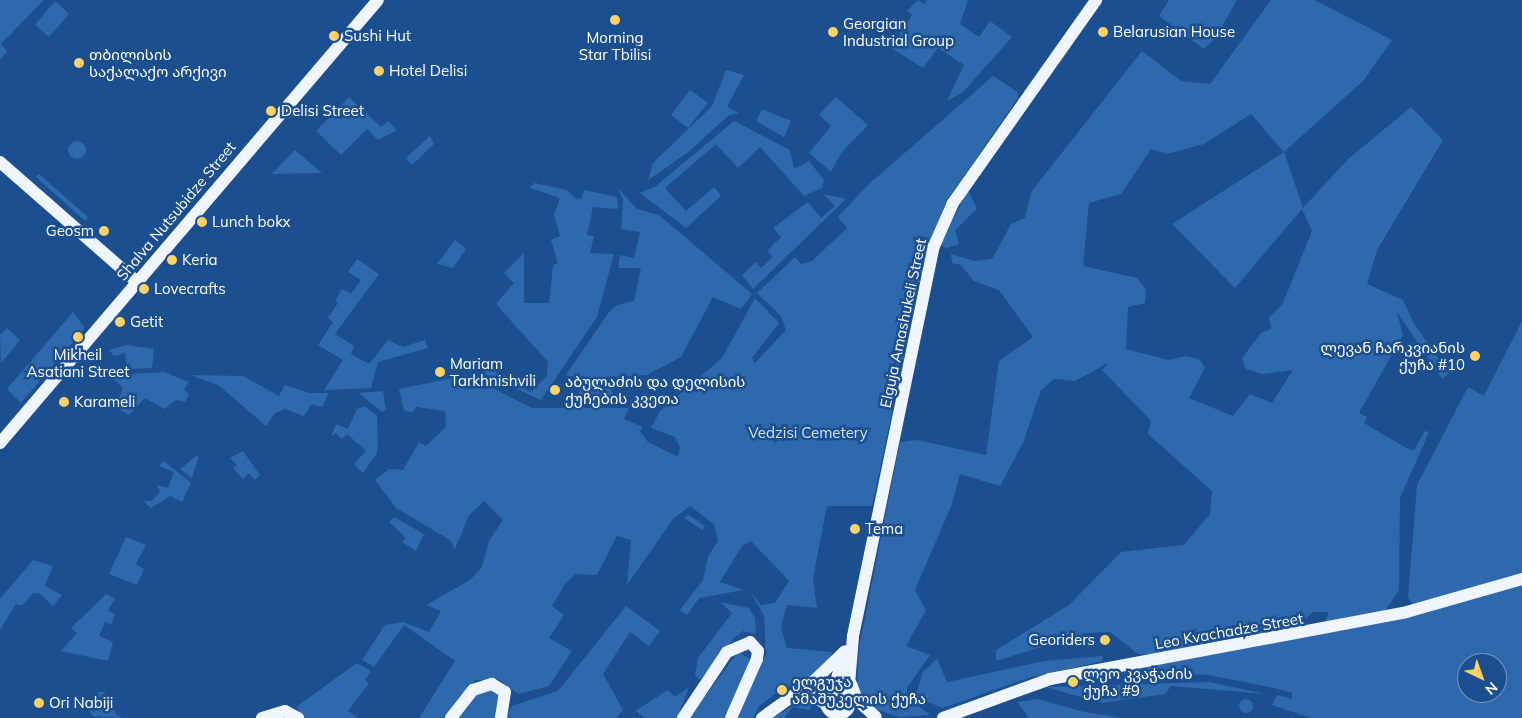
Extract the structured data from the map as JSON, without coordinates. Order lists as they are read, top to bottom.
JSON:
{
  "streets": {
    "main road": ["Shalva Nutsubidze Street", "Elguja Amashukeli Street", "Leo Kvachadze Street"]
  },
  "parks": ["Vedzisi Cemetery"],
  "places": [
    "Morning Star Tbilisi",
    "Georgian Industrial Group",
    "Belarusian House",
    "Sushi Hut",
    "თბილისის საქალაქო არქივი",
    "Hotel Delisi",
    "Delisi Street",
    "Lunch bokx",
    "Geosm",
    "Keria",
    "Lovecrafts",
    "Getit",
    "Mikheil Asatiani Street",
    "ლევან ჩარკვიანის ქუჩა #10",
    "Mariam Tarkhnishvili",
    "აბულაძის და დელისის ქუჩების კვეთა",
    "Karameli",
    "Tema",
    "Georiders",
    "ლეო კვაჭაძის ქუჩა #9",
    "ელგუჯა ამაშუკელის ქუჩა",
    "Ori Nabiji"
  ],
  "north": "bottom right"
}
